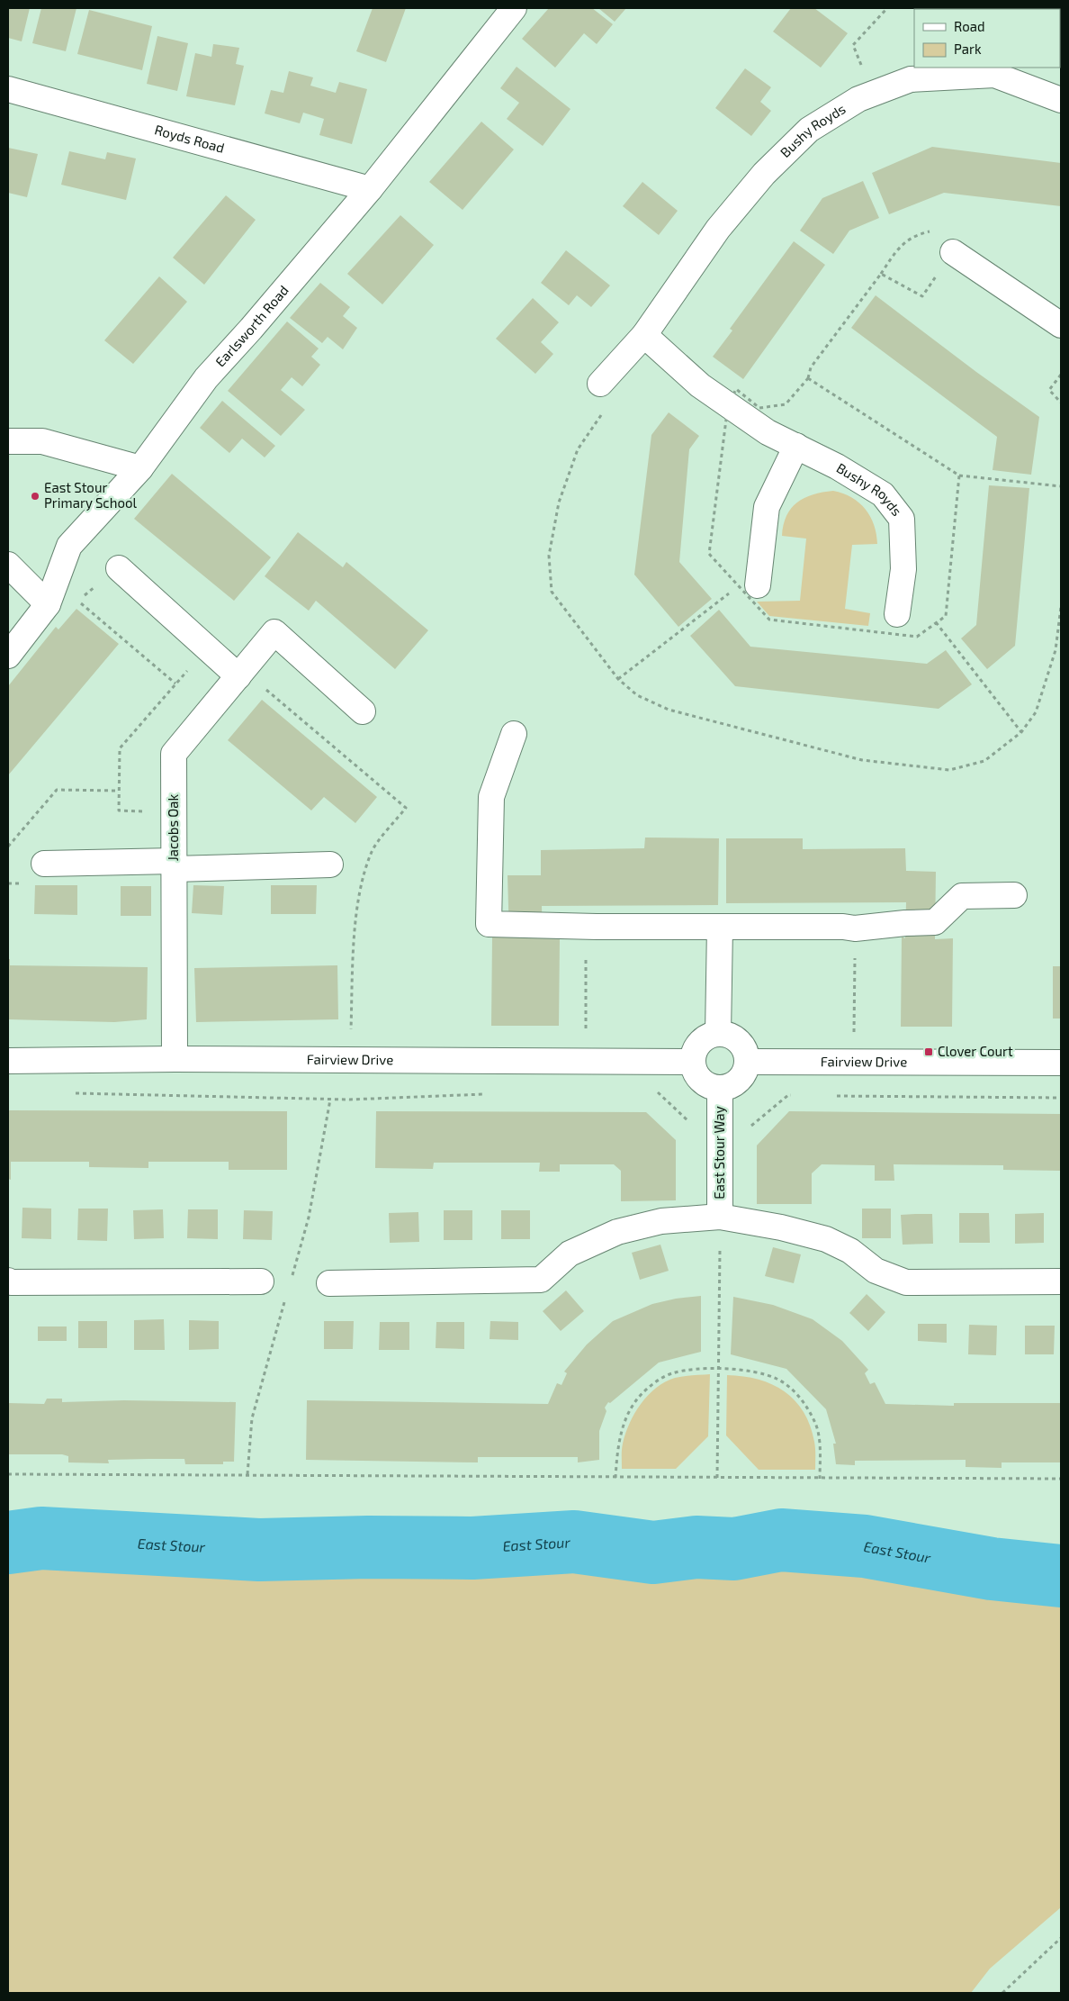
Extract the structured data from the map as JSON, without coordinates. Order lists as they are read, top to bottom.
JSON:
{
  "streets": {
    "street": [
      "Bushy Royds",
      "Royds Road",
      "Earlsworth Road",
      "Jacobs Oak",
      "Fairview Drive",
      "East Stour Way"
    ]
  },
  "crossings": [
    ["Royds Road", "Earlsworth Road"],
    ["Jacobs Oak", "Fairview Drive"],
    ["Fairview Drive", "East Stour Way"]
  ],
  "water": ["East Stour"],
  "places": {
    "other": ["East Stour Primary School"],
    "transit": ["Clover Court"]
  },
  "legend": ["Road", "Park"]
}
